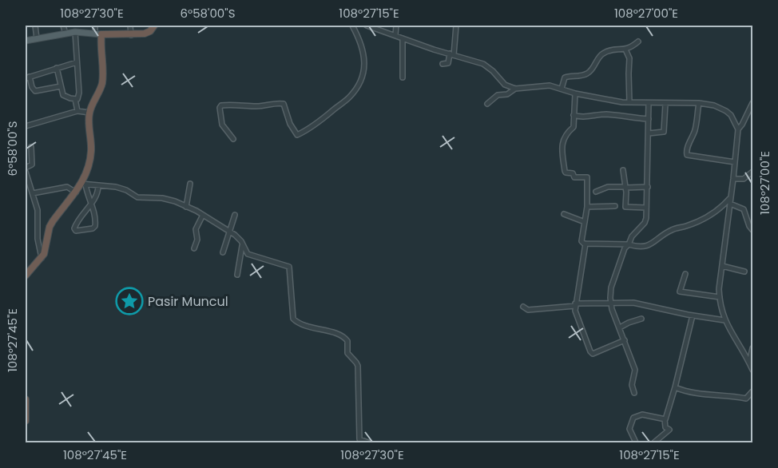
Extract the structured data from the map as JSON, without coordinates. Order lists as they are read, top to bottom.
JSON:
{
  "places": {
    "place": ["Pasir Muncul"]
  },
  "coordinates": [
    "108°27'30\"E",
    "6°58'00\"S",
    "108°27'15\"E",
    "108°27'00\"E",
    "108°27'45\"E"
  ]
}
